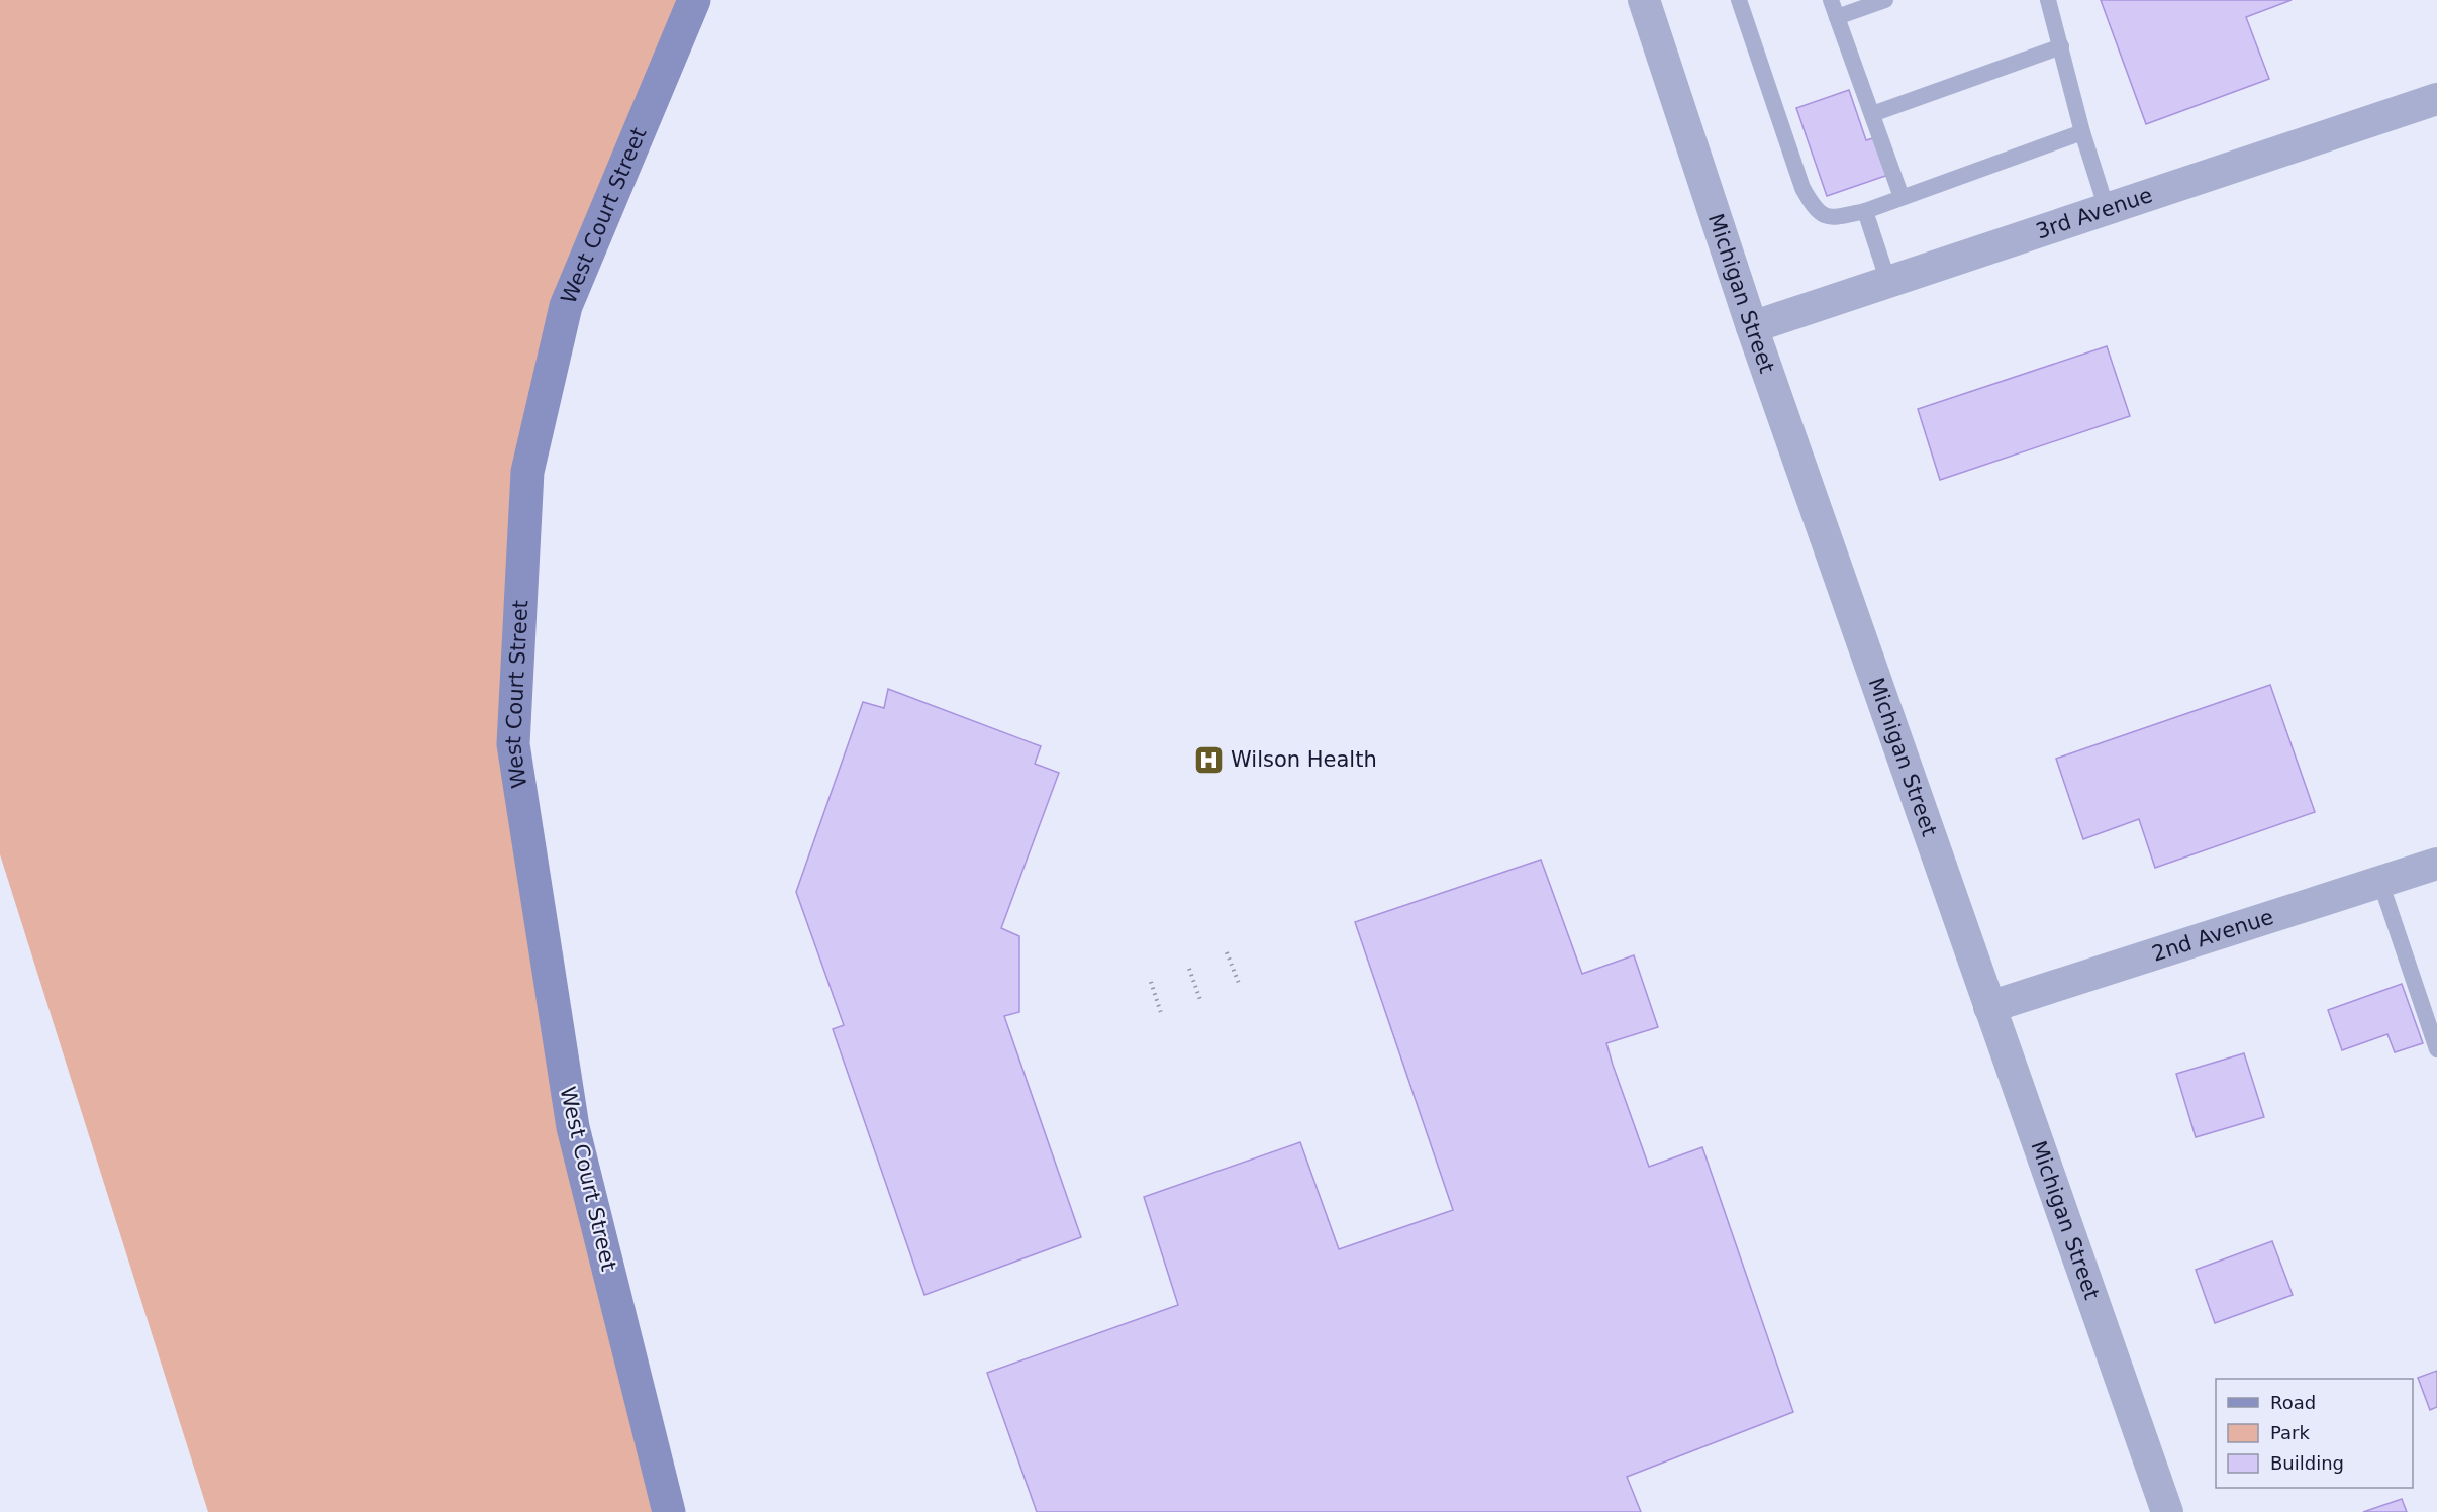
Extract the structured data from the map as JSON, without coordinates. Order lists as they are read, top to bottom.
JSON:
{
  "streets": {
    "main road": ["West Court Street"],
    "street": ["3rd Avenue", "Michigan Street", "2nd Avenue"]
  },
  "crossings": [
    ["3rd Avenue", "Michigan Street"],
    ["Michigan Street", "2nd Avenue"]
  ],
  "places": {
    "hospital": ["Wilson Health"]
  },
  "legend": ["Road", "Park", "Building"]
}
